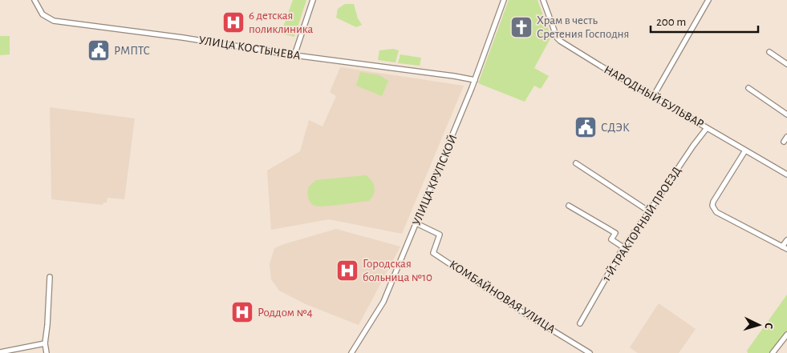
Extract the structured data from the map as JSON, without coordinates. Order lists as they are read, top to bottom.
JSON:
{
  "streets": {
    "street": [
      "УЛИЦА КОСТЫЧЕВА",
      "НАРОДНЫЙ БУЛЬВАР",
      "УЛИЦА КРУПСКОЙ",
      "1-Й ТРАКТОРНЫЙ ПРОЕЗД",
      "КОМБАЙНОВАЯ УЛИЦА"
    ]
  },
  "crossings": [
    ["УЛИЦА КОСТЫЧЕВА", "УЛИЦА КРУПСКОЙ"],
    ["НАРОДНЫЙ БУЛЬВАР", "1-Й ТРАКТОРНЫЙ ПРОЕЗД"],
    ["УЛИЦА КРУПСКОЙ", "КОМБАЙНОВАЯ УЛИЦА"]
  ],
  "places": {
    "hospital": ["6 детская поликлиника", "Городская больница №10", "Роддом №4"],
    "church": ["Храм в честь Сретения Господня"],
    "public building": ["РМПТС", "СДЭК"]
  },
  "scale_bar": "200 m",
  "north": "right"
}
